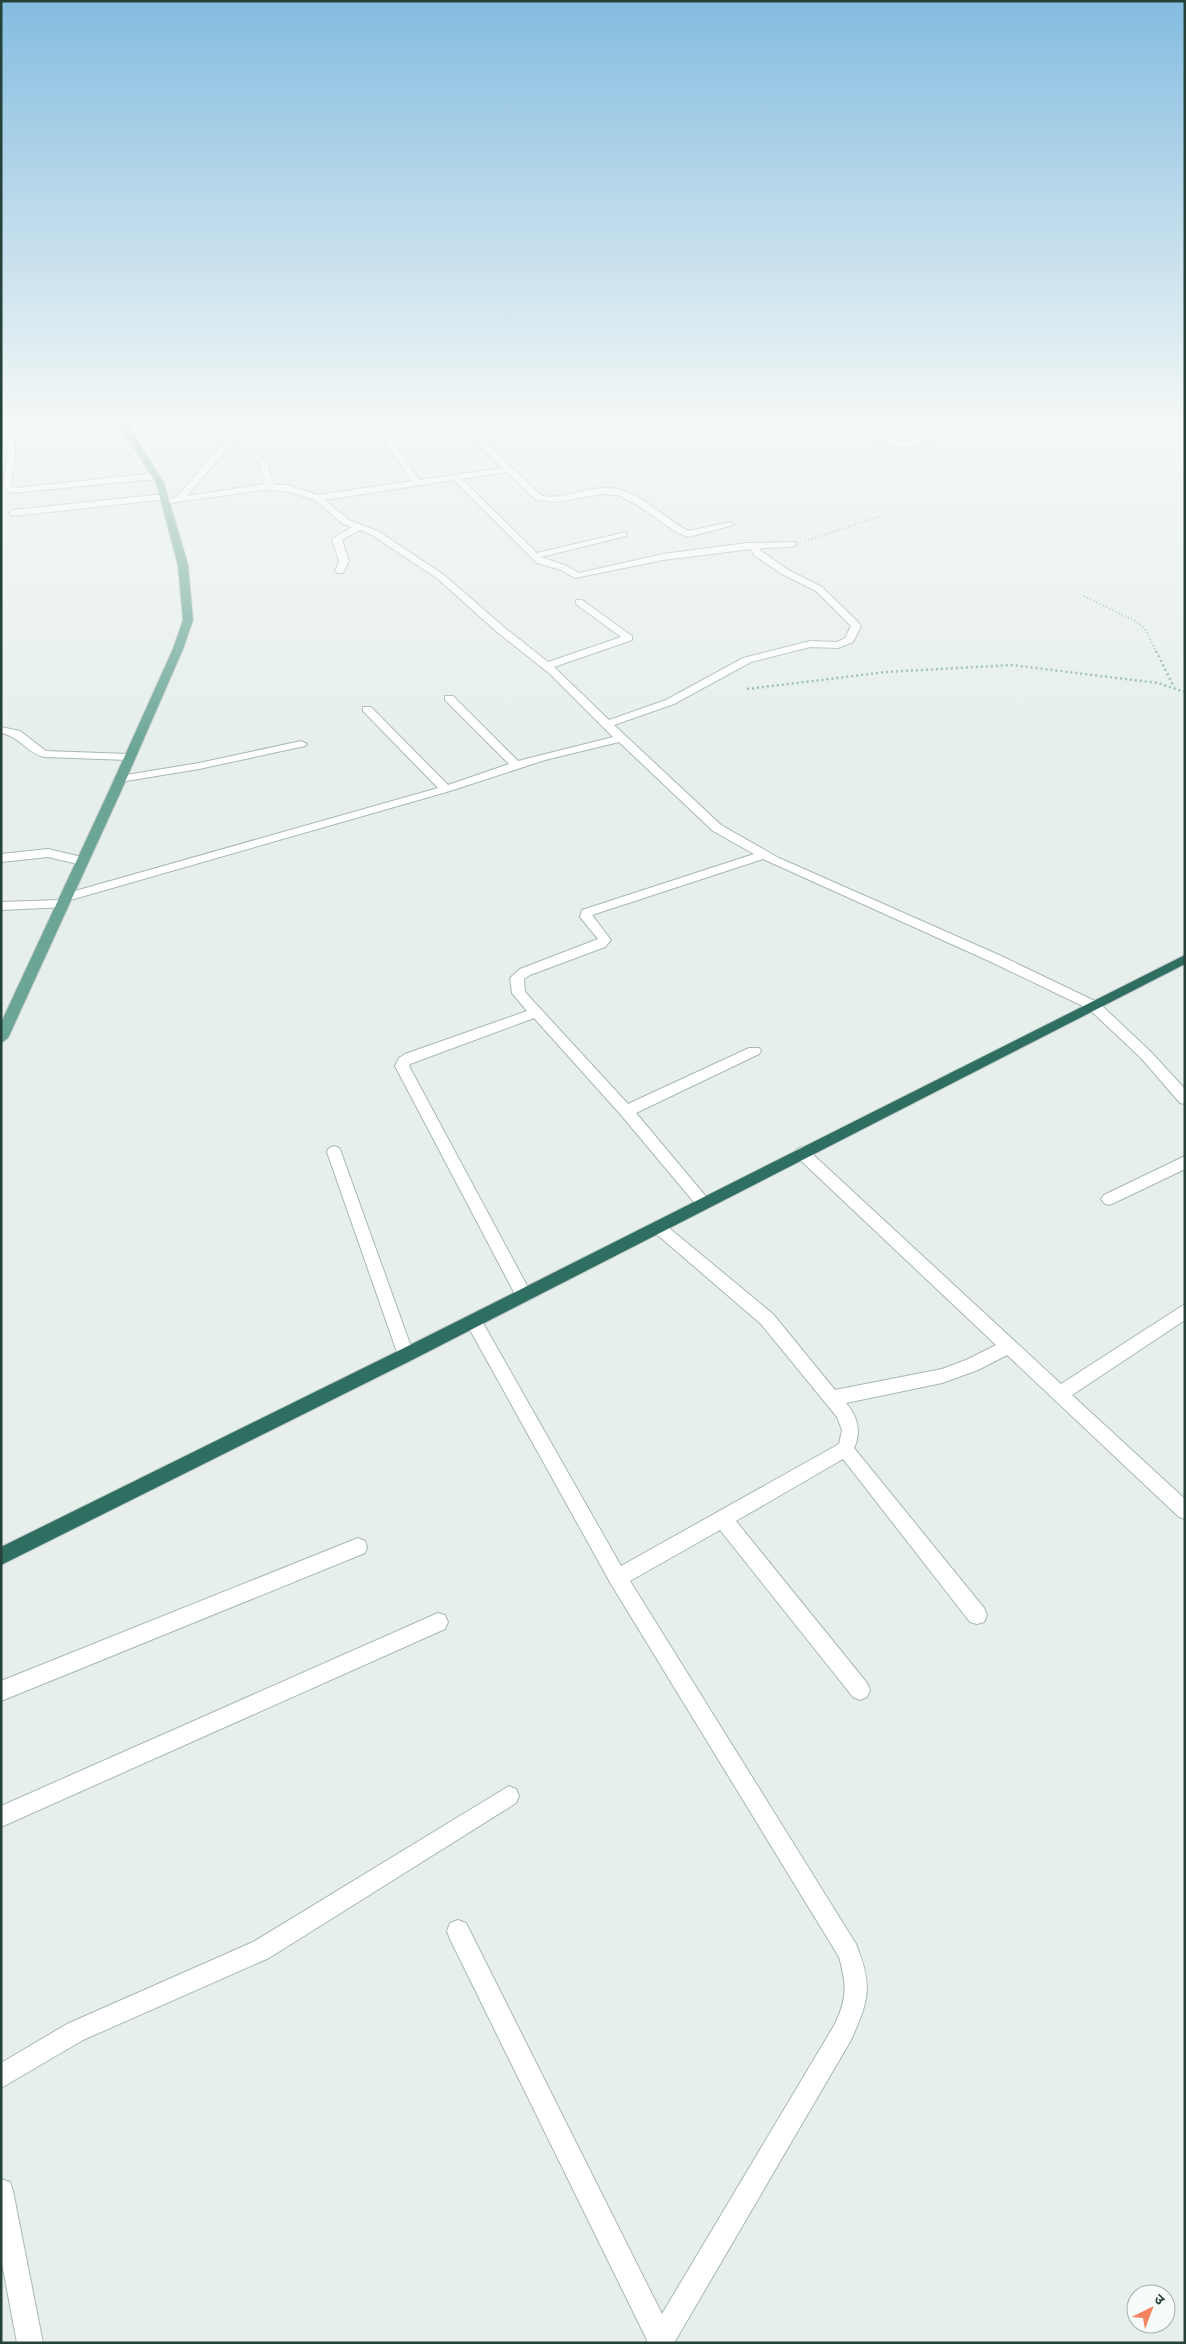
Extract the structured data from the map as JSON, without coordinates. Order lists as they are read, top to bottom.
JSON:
{
  "north": "top right"
}
